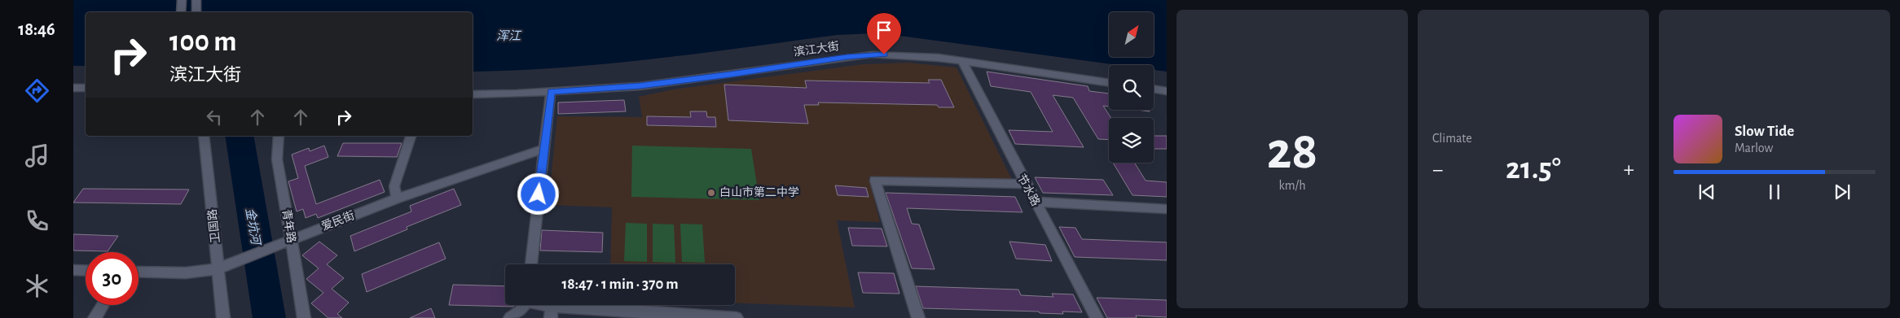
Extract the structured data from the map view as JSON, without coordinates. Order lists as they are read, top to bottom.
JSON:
{
  "streets": {
    "street": [
      "滨江大街",
      "节水路",
      "爱民街",
      "卫国路",
      "青年路"
    ]
  },
  "crossings": [
    ["滨江大街", "节水路"],
    ["爱民街", "卫国路"],
    ["爱民街", "青年路"]
  ],
  "water": ["浑江", "金坑河"],
  "places": ["白山市第二中学"],
  "north": "top right",
  "page": {
    "tabs": "18:46",
    "tile": [
      ["28", "km/h"],
      "Climate"
    ],
    "turn": ["100 m", "滨江大街"],
    "song": ["Slow Tide", "Marlow"],
    "heat": ["−", "21.5°", "+"],
    "limit": "30",
    "trip": "18:47 · 1 min · 370 m"
  }
}
